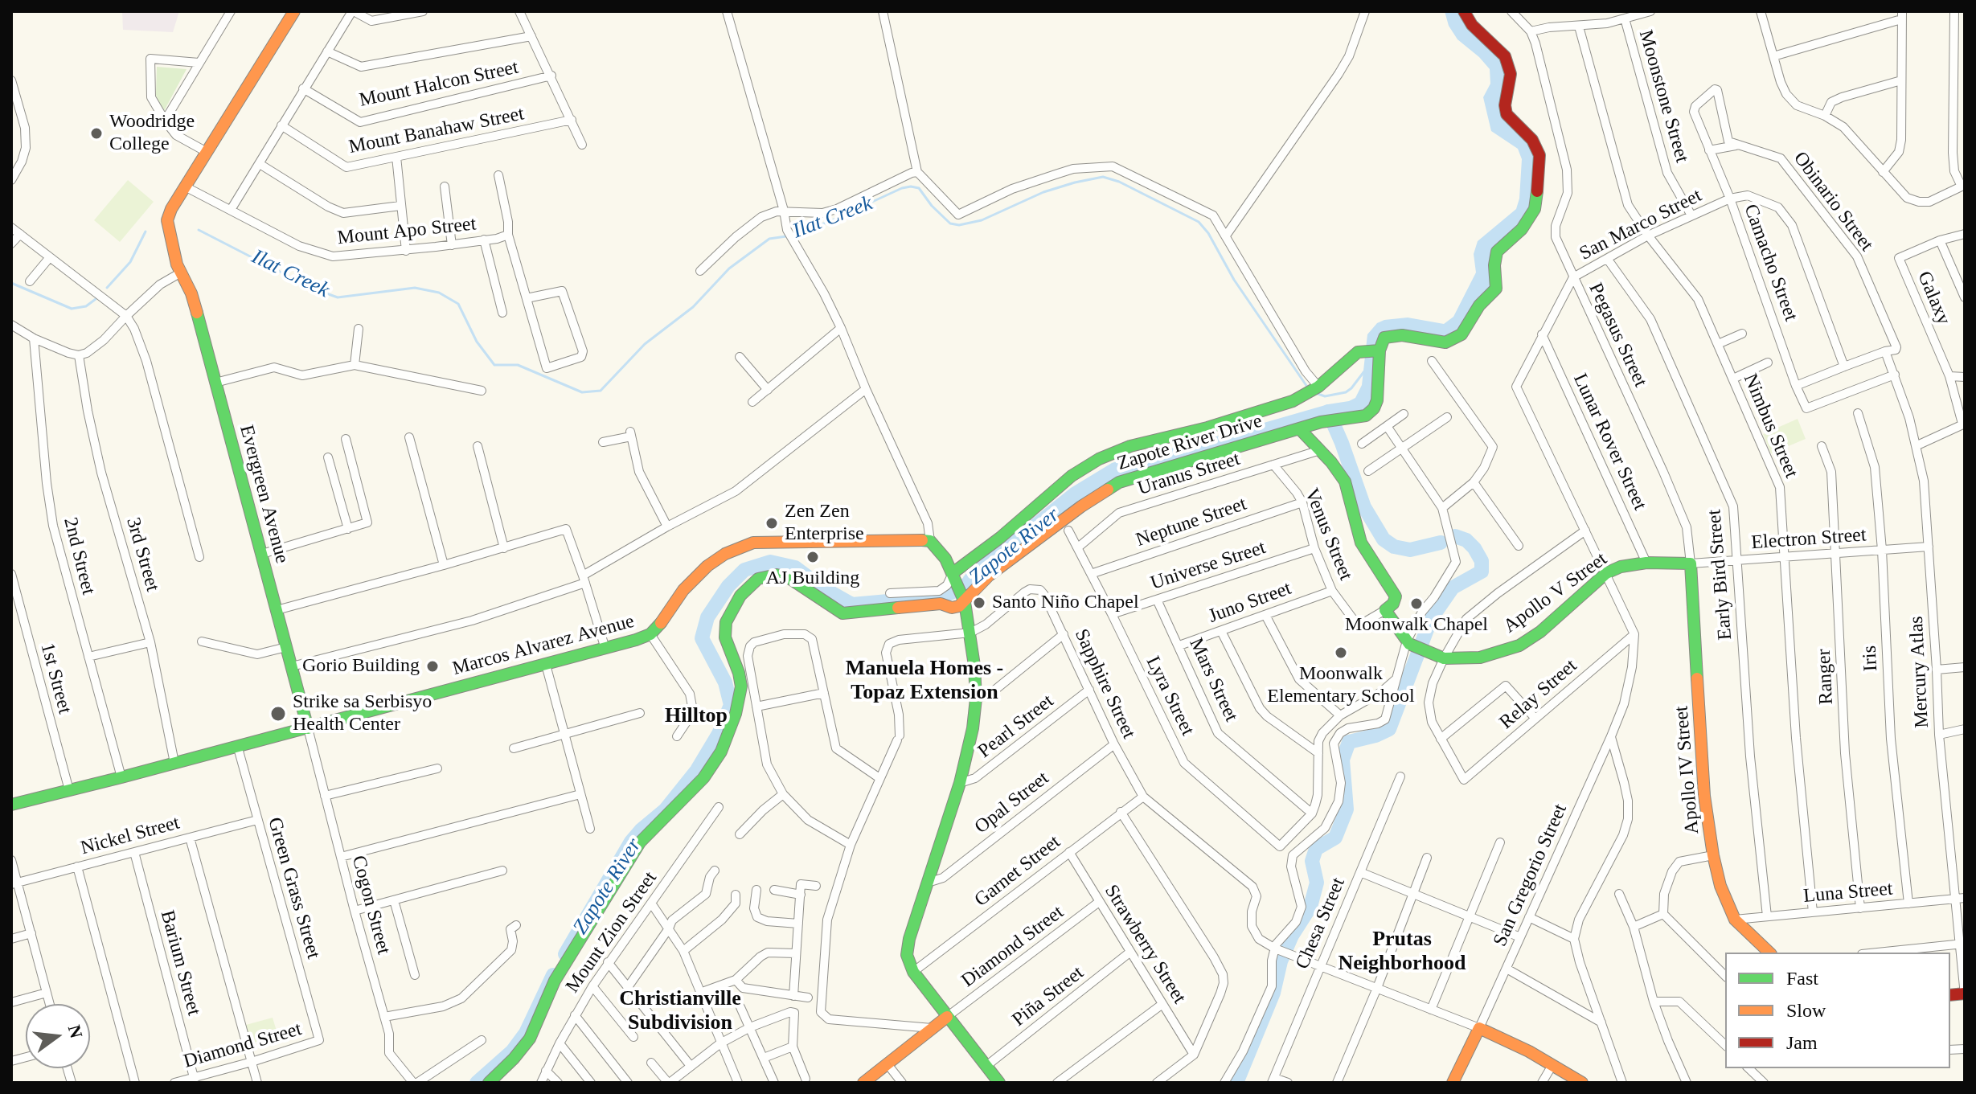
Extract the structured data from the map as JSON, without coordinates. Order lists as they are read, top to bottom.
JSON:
{
  "streets": {
    "main road": [
      "Zapote River Drive",
      "Evergreen Avenue",
      "Apollo V Street",
      "Marcos Alvarez Avenue",
      "Apollo IV Street"
    ],
    "street": [
      "Mount Halcon Street",
      "Moonstone Street",
      "Mount Banahaw Street",
      "Obinario Street",
      "San Marco Street",
      "Mount Apo Street",
      "Camacho Street",
      "Galaxy",
      "Pegasus Street",
      "Nimbus Street",
      "Lunar Rover Street",
      "Uranus Street",
      "Neptune Street",
      "Venus Street",
      "Electron Street",
      "3rd Street",
      "2nd Street",
      "Universe Street",
      "Early Bird Street",
      "Juno Street",
      "Iris",
      "Mercury Atlas",
      "Ranger",
      "1st Street",
      "Mars Street",
      "Sapphire Street",
      "Relay Street",
      "Lyra Street",
      "Pearl Street",
      "Opal Street",
      "Nickel Street",
      "Garnet Street",
      "San Gregorio Street",
      "Green Grass Street",
      "Luna Street",
      "Cogon Street",
      "Chesa Street",
      "Mount Zion Street",
      "Strawberry Street",
      "Diamond Street",
      "Barium Street",
      "Piña Street"
    ]
  },
  "crossings": [
    ["Moonstone Street", "San Marco Street"],
    ["Obinario Street", "Camacho Street"],
    ["Obinario Street", "Mercury Atlas"],
    ["San Marco Street", "Camacho Street"],
    ["San Marco Street", "Pegasus Street"],
    ["San Marco Street", "Nimbus Street"],
    ["San Marco Street", "Lunar Rover Street"],
    ["San Marco Street", "Early Bird Street"],
    ["San Marco Street", "Apollo V Street"],
    ["San Marco Street", "Relay Street"],
    ["San Marco Street", "San Gregorio Street"],
    ["Mount Apo Street", "Evergreen Avenue"],
    ["Camacho Street", "Mercury Atlas"],
    ["Pegasus Street", "Electron Street"],
    ["Pegasus Street", "Apollo V Street"],
    ["Pegasus Street", "Apollo IV Street"],
    ["Nimbus Street", "Electron Street"],
    ["Nimbus Street", "Luna Street"],
    ["Lunar Rover Street", "Apollo V Street"],
    ["Uranus Street", "Venus Street"],
    ["Uranus Street", "Lyra Street"],
    ["Evergreen Avenue", "Marcos Alvarez Avenue"],
    ["Evergreen Avenue", "Cogon Street"],
    ["Neptune Street", "Venus Street"],
    ["Neptune Street", "Lyra Street"],
    ["Venus Street", "Universe Street"],
    ["Venus Street", "Juno Street"],
    ["Electron Street", "Early Bird Street"],
    ["Electron Street", "Apollo V Street"],
    ["Electron Street", "Iris"],
    ["Electron Street", "Mercury Atlas"],
    ["Electron Street", "Ranger"],
    ["Electron Street", "Apollo IV Street"],
    ["3rd Street", "Marcos Alvarez Avenue"],
    ["2nd Street", "Marcos Alvarez Avenue"],
    ["Universe Street", "Mars Street"],
    ["Universe Street", "Lyra Street"],
    ["Early Bird Street", "Luna Street"],
    ["Apollo V Street", "Apollo IV Street"],
    ["Juno Street", "Mars Street"],
    ["Marcos Alvarez Avenue", "1st Street"],
    ["Marcos Alvarez Avenue", "Green Grass Street"],
    ["Marcos Alvarez Avenue", "Cogon Street"],
    ["Iris", "Luna Street"],
    ["Mercury Atlas", "Luna Street"],
    ["Ranger", "Luna Street"],
    ["Mars Street", "Lyra Street"],
    ["Sapphire Street", "Pearl Street"],
    ["Sapphire Street", "Opal Street"],
    ["Sapphire Street", "Garnet Street"],
    ["Apollo IV Street", "Luna Street"],
    ["Nickel Street", "Green Grass Street"],
    ["Nickel Street", "Barium Street"],
    ["Garnet Street", "Strawberry Street"],
    ["Green Grass Street", "Diamond Street"],
    ["Strawberry Street", "Diamond Street"],
    ["Strawberry Street", "Piña Street"],
    ["Diamond Street", "Barium Street"]
  ],
  "districts": [
    "Manuela Homes - Topaz Extension",
    "Hilltop",
    "Prutas Neighborhood",
    "Christianville Subdivision"
  ],
  "water": ["Ilat Creek", "Zapote River"],
  "places": [
    "Woodridge College",
    "Zen Zen Enterprise",
    "AJ Building",
    "Santo Niño Chapel",
    "Moonwalk Chapel",
    "Moonwalk Elementary School",
    "Gorio Building",
    "Strike sa Serbisyo Health Center"
  ],
  "legend": ["Fast", "Slow", "Jam"],
  "north": "right"
}
